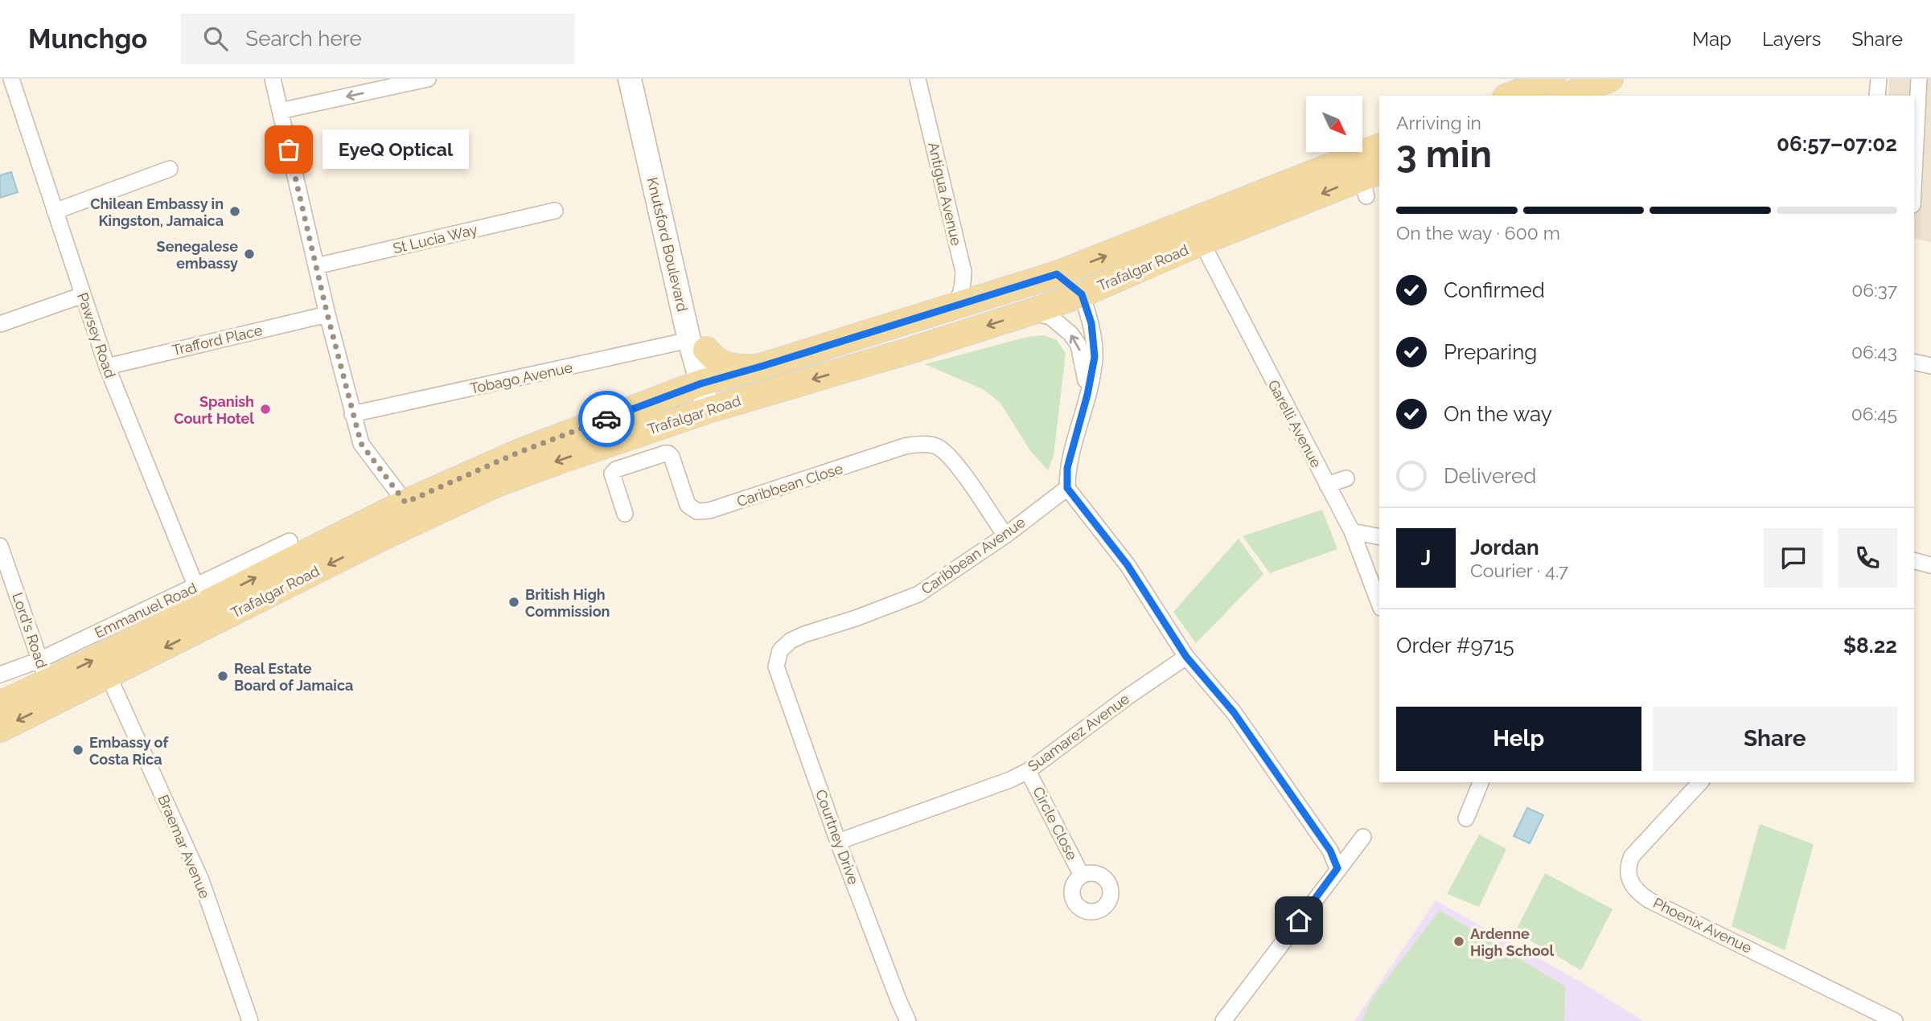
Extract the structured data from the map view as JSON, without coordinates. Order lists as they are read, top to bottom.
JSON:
{
  "streets": {
    "main road": ["Knutsford Boulevard", "Trafalgar Road"],
    "street": [
      "Antigua Avenue",
      "St Lucia Way",
      "Pawsey Road",
      "Trafford Place",
      "Tobago Avenue",
      "Garelli Avenue",
      "Caribbean Close",
      "Caribbean Avenue",
      "Emmanuel Road",
      "Lord's Road",
      "Suamarez Avenue",
      "Circle Close",
      "Courtney Drive",
      "Braemar Avenue",
      "Phoenix Avenue"
    ]
  },
  "crossings": [
    ["Antigua Avenue", "Trafalgar Road"],
    ["Knutsford Boulevard", "Trafalgar Road"],
    ["Knutsford Boulevard", "Tobago Avenue"],
    ["Trafalgar Road", "Garelli Avenue"],
    ["Trafalgar Road", "Emmanuel Road"],
    ["Trafalgar Road", "Lord's Road"],
    ["Trafalgar Road", "Braemar Avenue"],
    ["Pawsey Road", "Trafford Place"],
    ["Pawsey Road", "Emmanuel Road"],
    ["Caribbean Close", "Caribbean Avenue"],
    ["Caribbean Avenue", "Courtney Drive"],
    ["Emmanuel Road", "Lord's Road"],
    ["Suamarez Avenue", "Circle Close"],
    ["Suamarez Avenue", "Courtney Drive"]
  ],
  "places": [
    "EyeQ Optical",
    "Chilean Embassy in Kingston, Jamaica",
    "Senegalese embassy",
    "Spanish Court Hotel",
    "British High Commission",
    "Real Estate Board of Jamaica",
    "Embassy of Costa Rica",
    "Ardenne High School"
  ],
  "north": "bottom right",
  "page": {
    "header": "Munchgo",
    "search": "Search here",
    "nav": ["Map", "Layers", "Share"],
    "heading": ["3 min", "Arriving in", "06:57–07:02"],
    "panel": [
      "Jordan",
      "Courier · 4.7",
      "Order #9715",
      "$8.22"
    ],
    "bubble": "EyeQ Optical",
    "bar": "On the way · 600 m",
    "list": [
      ["Confirmed", "06:37"],
      ["Preparing", "06:43"],
      ["On the way", "06:45"],
      "Delivered"
    ],
    "round": "J",
    "buttons": ["Help", "Share"]
  }
}
